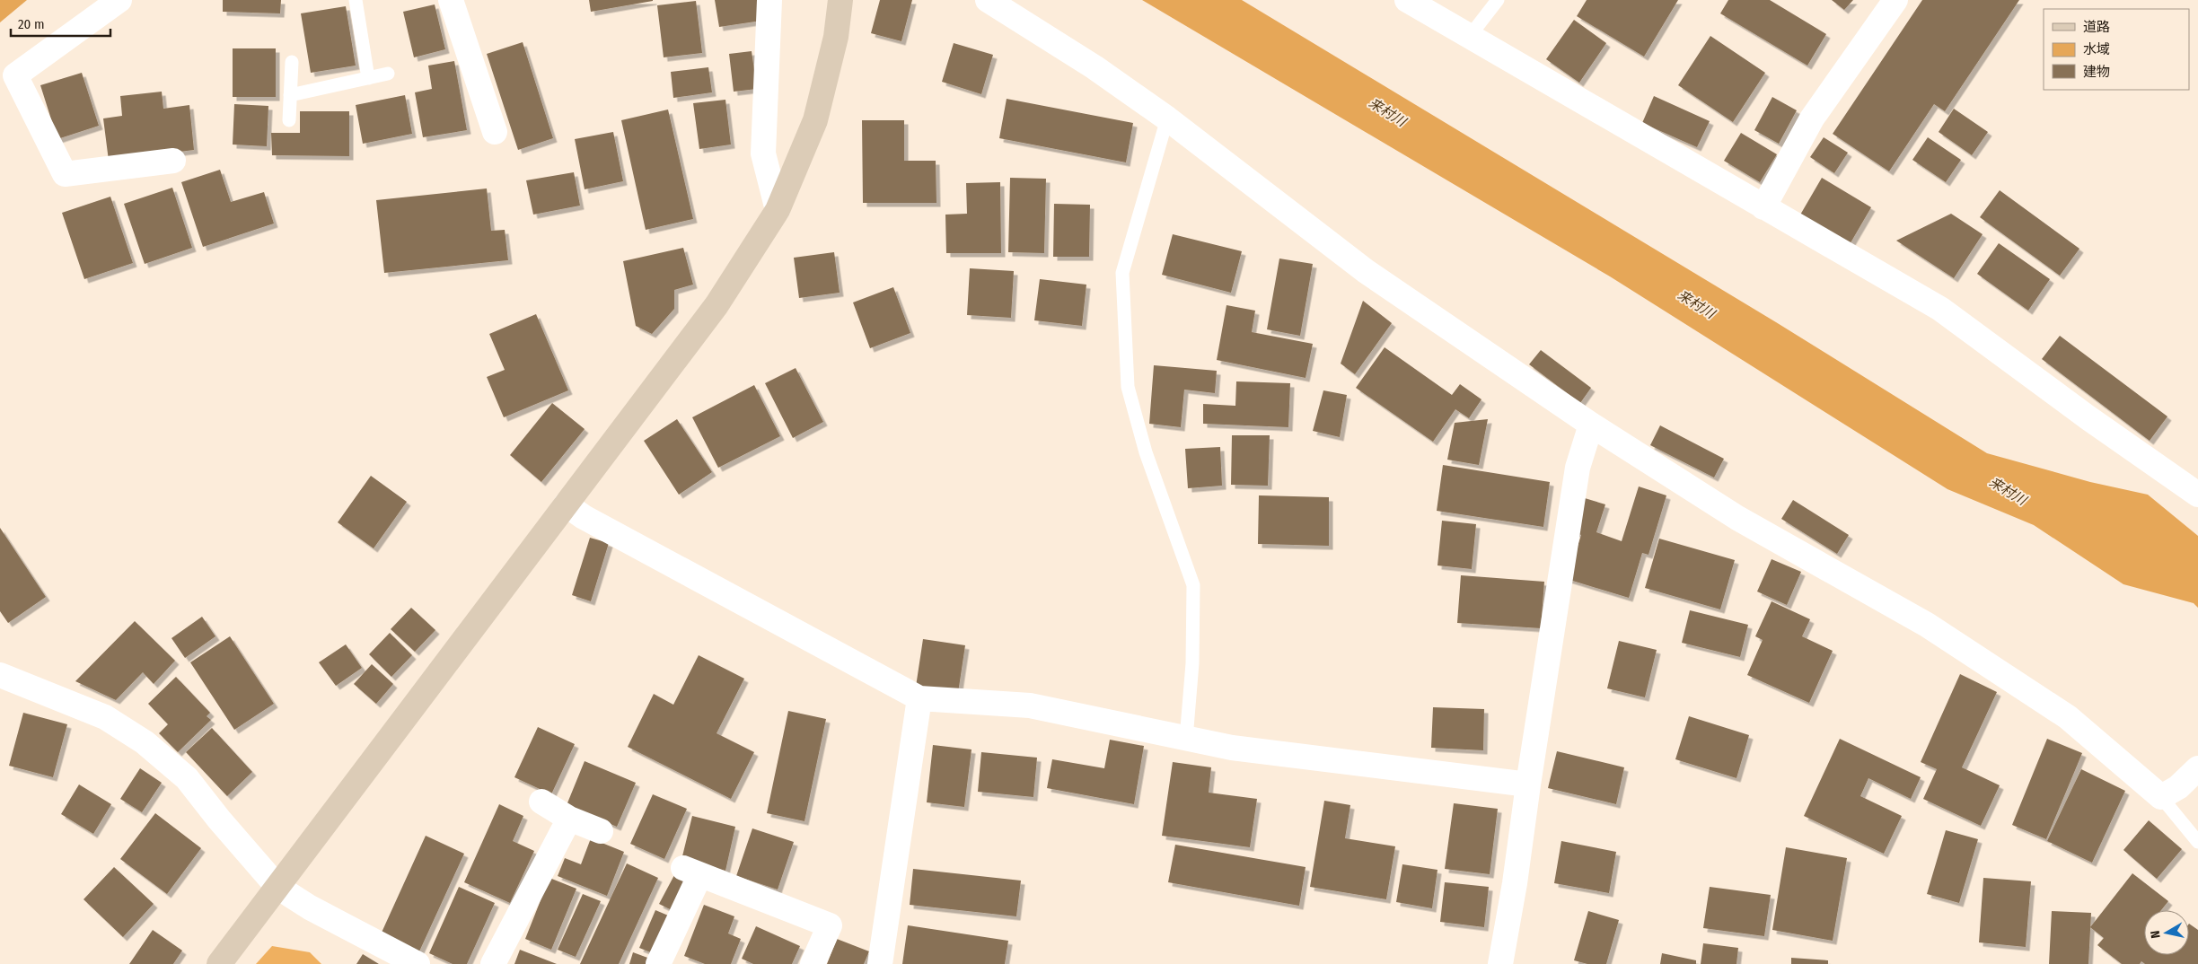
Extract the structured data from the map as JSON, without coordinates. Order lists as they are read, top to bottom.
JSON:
{
  "water": ["来村川"],
  "legend": ["道路", "水域", "建物"],
  "scale_bar": "20 m",
  "north": "left"
}
